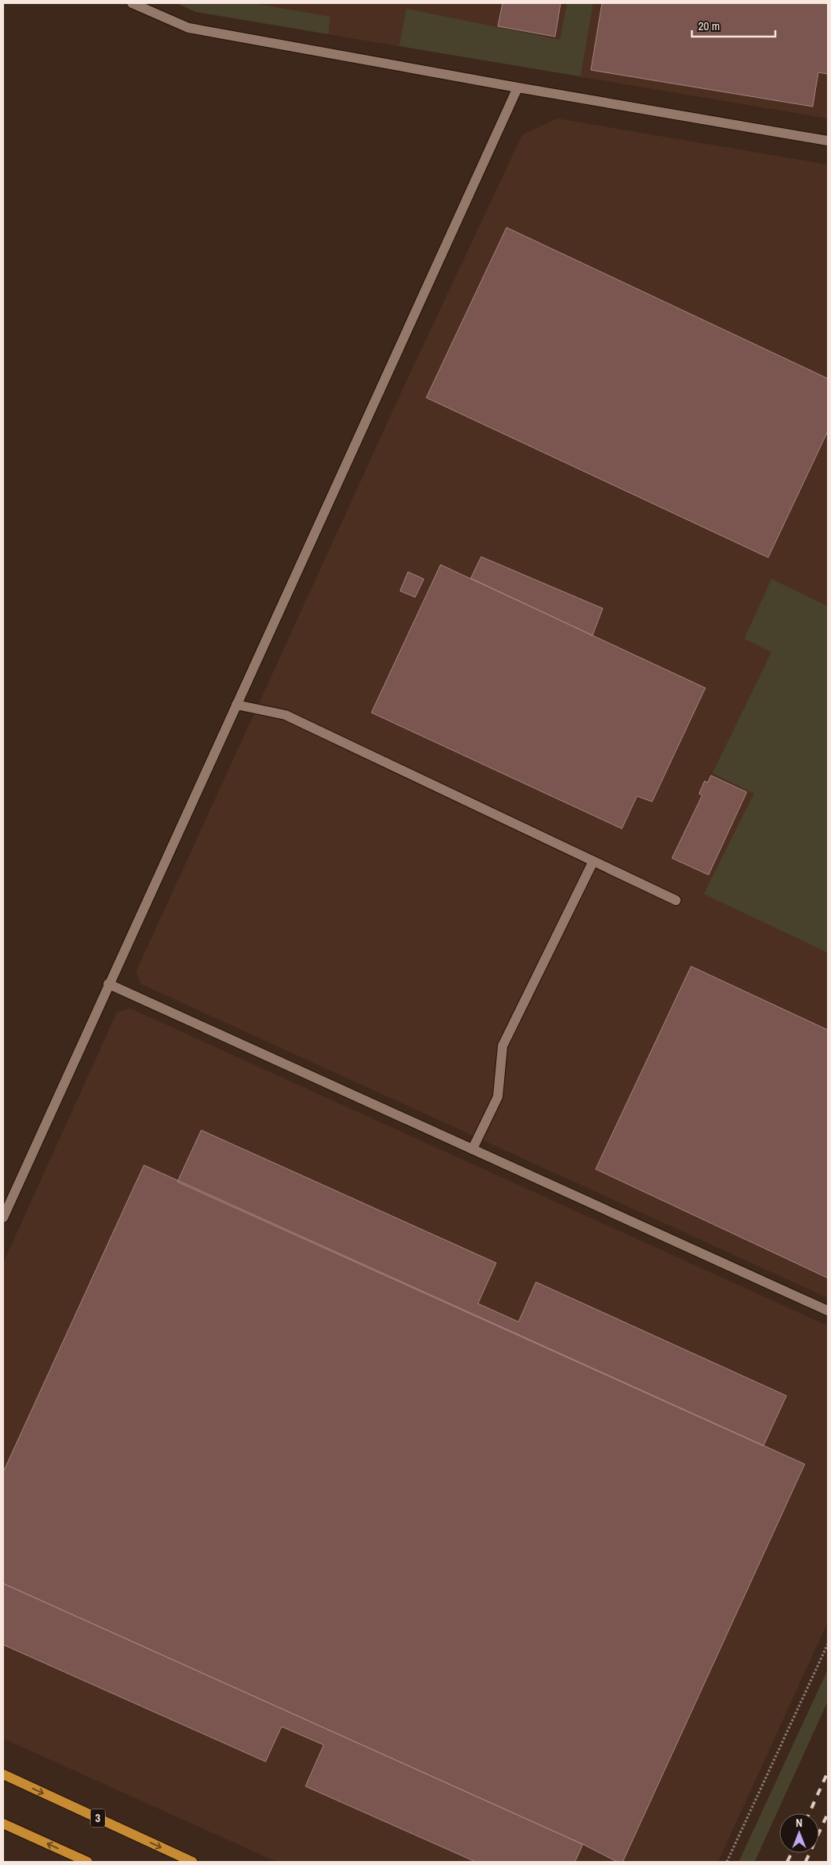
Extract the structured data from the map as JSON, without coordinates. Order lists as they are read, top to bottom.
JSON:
{
  "streets": {
    "main road": ["3"]
  },
  "scale_bar": "20 m",
  "north": "top"
}
